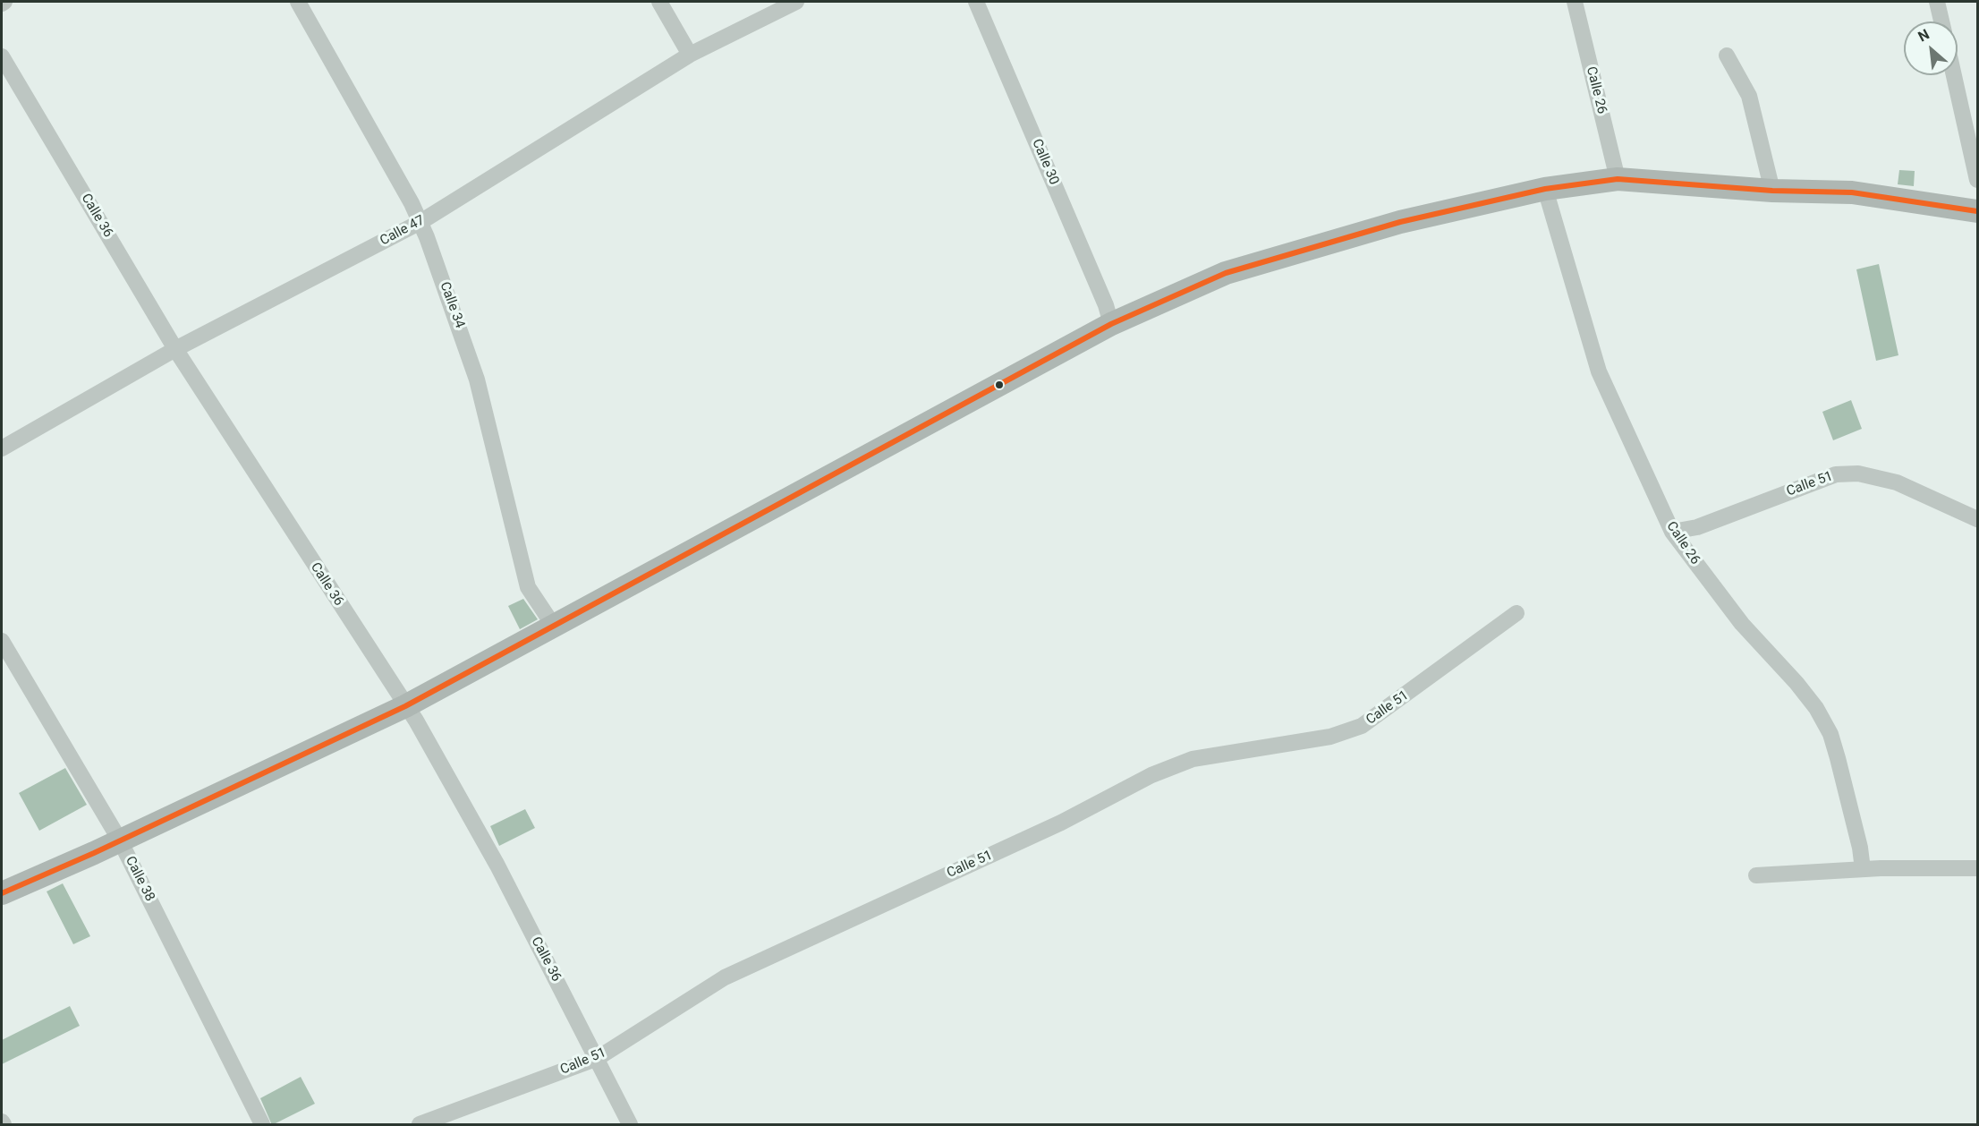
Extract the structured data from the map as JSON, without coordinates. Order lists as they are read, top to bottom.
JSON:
{
  "streets": {
    "street": [
      "Calle 26",
      "Calle 30",
      "Calle 36",
      "Calle 47",
      "Calle 34",
      "Calle 51",
      "Calle 38"
    ]
  },
  "crossings": [
    ["Calle 26", "Calle 51"],
    ["Calle 36", "Calle 47"],
    ["Calle 36", "Calle 51"],
    ["Calle 47", "Calle 34"]
  ],
  "north": "top left"
}
